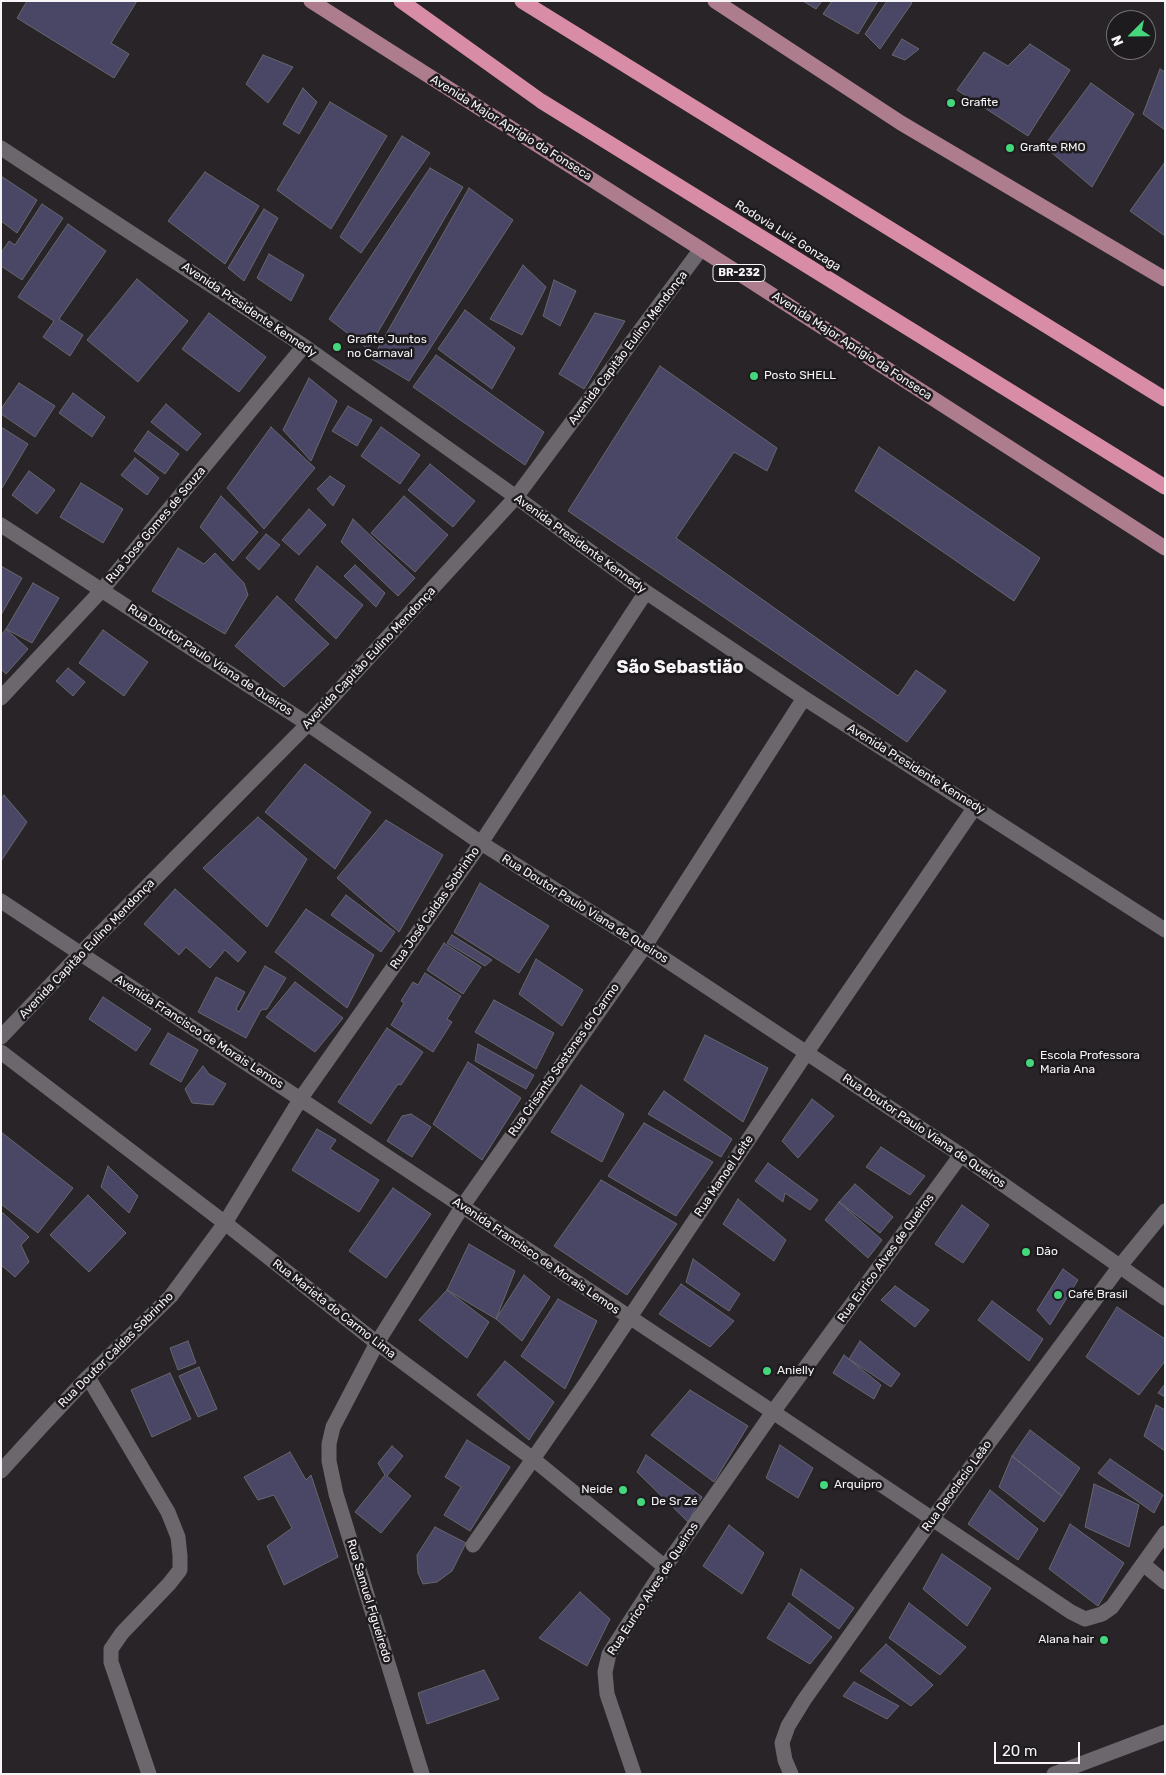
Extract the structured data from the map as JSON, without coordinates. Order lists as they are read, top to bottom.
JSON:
{
  "streets": {
    "highway": ["Rodovia Luiz Gonzaga"],
    "main road": ["Avenida Major Aprigio da Fonseca", "BR-232"],
    "street": [
      "Avenida Presidente Kennedy",
      "Avenida Capitão Eulino Mendonça",
      "Rua Jose Gomes de Souza",
      "Rua Doutor Paulo Viana de Queiros",
      "Rua José Caldas Sobrinho",
      "Avenida Francisco de Morais Lemos",
      "Rua Crisanto Sostenes do Carmo",
      "Rua Manoel Leite",
      "Rua Eurico Alves de Queiros",
      "Rua Marieta do Carmo Lima",
      "Rua Doutor Caldas Sobrinho",
      "Rua Deoclecio Leão",
      "Rua Samuel Figueiredo"
    ]
  },
  "crossings": [
    ["Avenida Major Aprigio da Fonseca", "Avenida Capitão Eulino Mendonça"],
    ["Avenida Presidente Kennedy", "Avenida Capitão Eulino Mendonça"],
    ["Avenida Presidente Kennedy", "Rua Jose Gomes de Souza"],
    ["Avenida Presidente Kennedy", "Rua José Caldas Sobrinho"],
    ["Avenida Presidente Kennedy", "Rua Crisanto Sostenes do Carmo"],
    ["Avenida Presidente Kennedy", "Rua Manoel Leite"],
    ["Avenida Capitão Eulino Mendonça", "Rua Doutor Paulo Viana de Queiros"],
    ["Avenida Capitão Eulino Mendonça", "Avenida Francisco de Morais Lemos"],
    ["Rua Jose Gomes de Souza", "Rua Doutor Paulo Viana de Queiros"],
    ["Rua Doutor Paulo Viana de Queiros", "Rua José Caldas Sobrinho"],
    ["Rua Doutor Paulo Viana de Queiros", "Rua Crisanto Sostenes do Carmo"],
    ["Rua Doutor Paulo Viana de Queiros", "Rua Manoel Leite"],
    ["Rua Doutor Paulo Viana de Queiros", "Rua Eurico Alves de Queiros"],
    ["Rua Doutor Paulo Viana de Queiros", "Rua Deoclecio Leão"],
    ["Rua José Caldas Sobrinho", "Avenida Francisco de Morais Lemos"],
    ["Rua José Caldas Sobrinho", "Rua Marieta do Carmo Lima"],
    ["Rua José Caldas Sobrinho", "Rua Doutor Caldas Sobrinho"],
    ["Avenida Francisco de Morais Lemos", "Rua Crisanto Sostenes do Carmo"],
    ["Avenida Francisco de Morais Lemos", "Rua Manoel Leite"],
    ["Avenida Francisco de Morais Lemos", "Rua Eurico Alves de Queiros"],
    ["Avenida Francisco de Morais Lemos", "Rua Deoclecio Leão"],
    ["Rua Crisanto Sostenes do Carmo", "Rua Marieta do Carmo Lima"],
    ["Rua Crisanto Sostenes do Carmo", "Rua Samuel Figueiredo"],
    ["Rua Manoel Leite", "Rua Marieta do Carmo Lima"],
    ["Rua Eurico Alves de Queiros", "Rua Marieta do Carmo Lima"],
    ["Rua Marieta do Carmo Lima", "Rua Doutor Caldas Sobrinho"]
  ],
  "districts": ["São Sebastião"],
  "places": [
    "Grafite",
    "Grafite RMO",
    "Grafite Juntos no Carnaval",
    "Posto SHELL",
    "Escola Professora Maria Ana",
    "Dão",
    "Café Brasil",
    "Anielly",
    "Arquipro",
    "Neide",
    "De Sr Zé",
    "Alana hair"
  ],
  "scale_bar": "20 m",
  "north": "bottom left"
}
